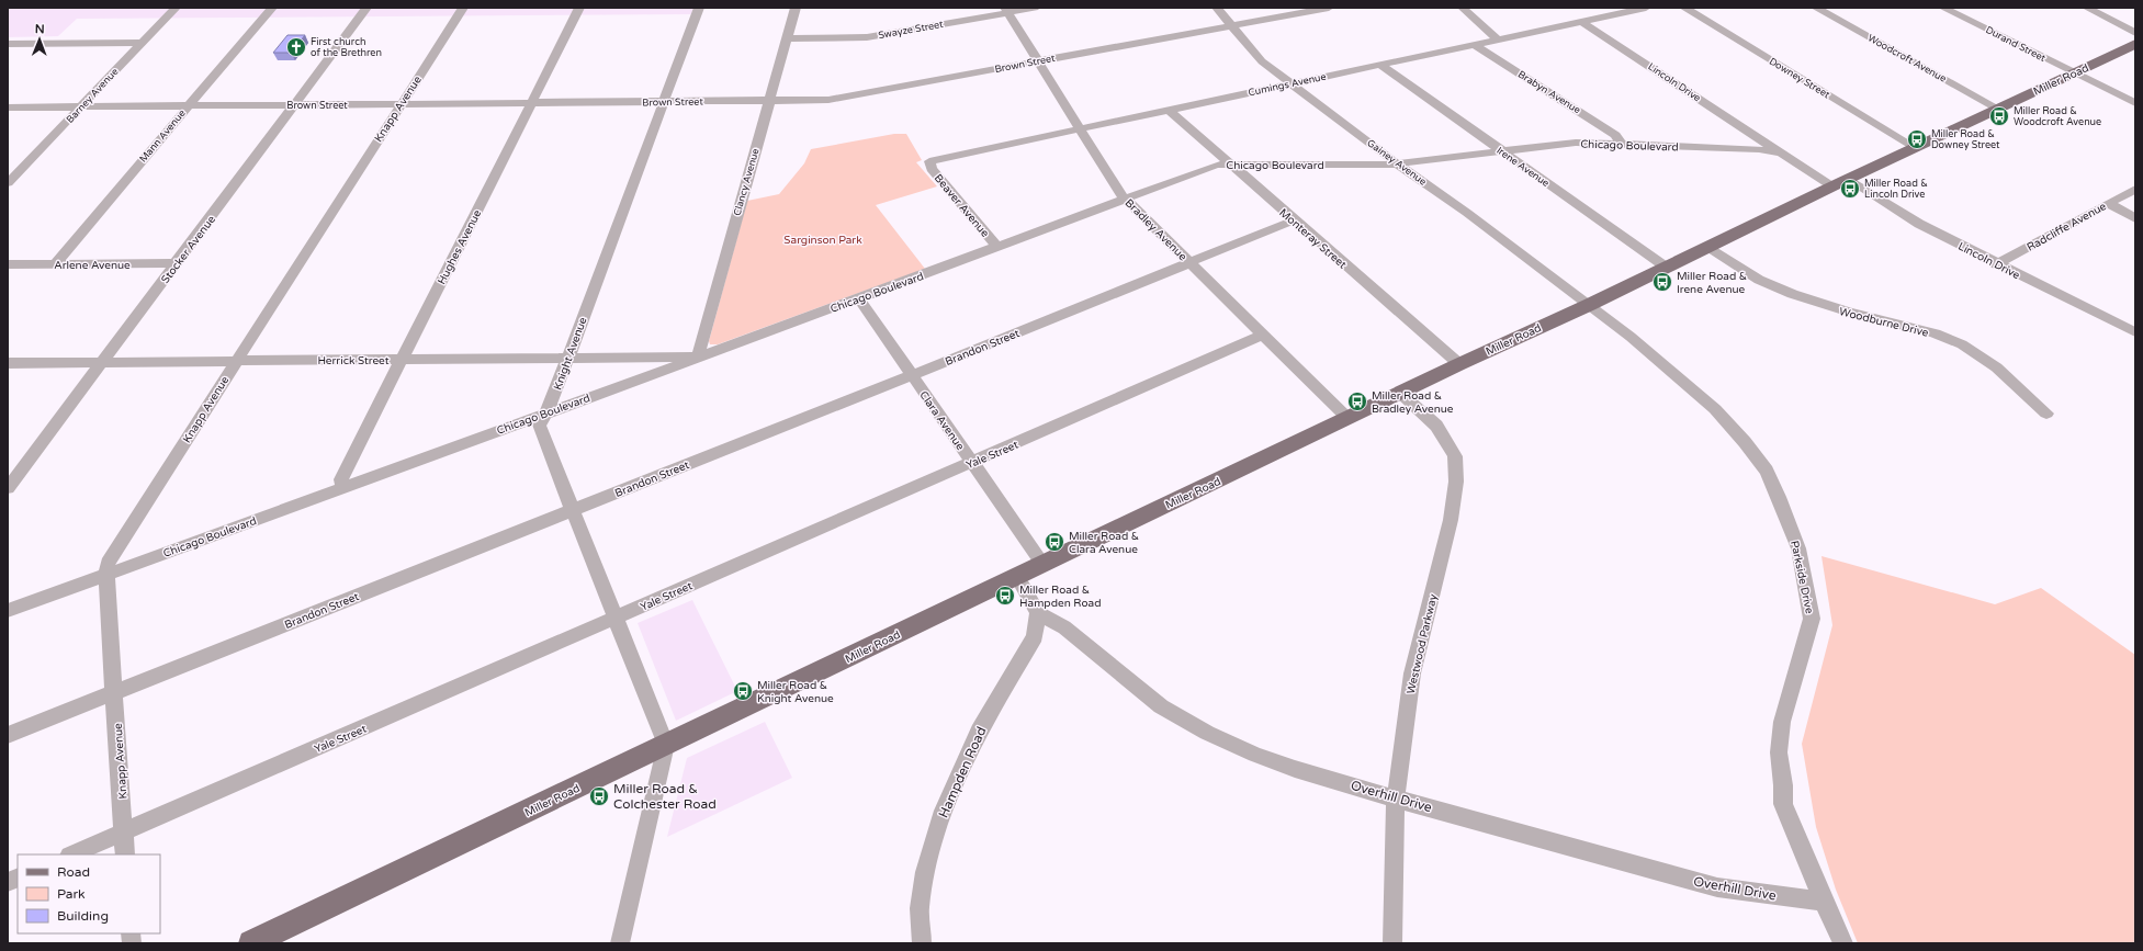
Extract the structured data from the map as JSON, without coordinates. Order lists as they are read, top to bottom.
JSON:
{
  "streets": {
    "main road": ["Miller Road"],
    "street": [
      "Swayze Street",
      "Durand Street",
      "Woodcroft Avenue",
      "Brown Street",
      "Downey Street",
      "Lincoln Drive",
      "Cumings Avenue",
      "Brabyn Avenue",
      "Barney Avenue",
      "Knapp Avenue",
      "Mann Avenue",
      "Chicago Boulevard",
      "Gainey Avenue",
      "Irene Avenue",
      "Clancy Avenue",
      "Beaver Avenue",
      "Radcliffe Avenue",
      "Bradley Avenue",
      "Monteray Street",
      "Hughes Avenue",
      "Stocker Avenue",
      "Arlene Avenue",
      "Woodburne Drive",
      "Brandon Street",
      "Knight Avenue",
      "Herrick Street",
      "Clara Avenue",
      "Yale Street",
      "Parkside Drive",
      "Westwood Parkway",
      "Hampden Road",
      "Overhill Drive"
    ]
  },
  "crossings": [
    ["Swayze Street", "Clancy Avenue"],
    ["Swayze Street", "Bradley Avenue"],
    ["Durand Street", "Miller Road"],
    ["Woodcroft Avenue", "Miller Road"],
    ["Brown Street", "Barney Avenue"],
    ["Brown Street", "Knapp Avenue"],
    ["Brown Street", "Mann Avenue"],
    ["Brown Street", "Gainey Avenue"],
    ["Brown Street", "Clancy Avenue"],
    ["Brown Street", "Bradley Avenue"],
    ["Brown Street", "Hughes Avenue"],
    ["Brown Street", "Stocker Avenue"],
    ["Brown Street", "Knight Avenue"],
    ["Downey Street", "Miller Road"],
    ["Miller Road", "Lincoln Drive"],
    ["Miller Road", "Gainey Avenue"],
    ["Miller Road", "Irene Avenue"],
    ["Miller Road", "Bradley Avenue"],
    ["Miller Road", "Monteray Street"],
    ["Miller Road", "Woodburne Drive"],
    ["Miller Road", "Knight Avenue"],
    ["Miller Road", "Clara Avenue"],
    ["Miller Road", "Parkside Drive"],
    ["Miller Road", "Westwood Parkway"],
    ["Lincoln Drive", "Cumings Avenue"],
    ["Lincoln Drive", "Chicago Boulevard"],
    ["Lincoln Drive", "Radcliffe Avenue"],
    ["Cumings Avenue", "Brabyn Avenue"],
    ["Cumings Avenue", "Gainey Avenue"],
    ["Cumings Avenue", "Irene Avenue"],
    ["Cumings Avenue", "Beaver Avenue"],
    ["Cumings Avenue", "Bradley Avenue"],
    ["Cumings Avenue", "Monteray Street"],
    ["Brabyn Avenue", "Chicago Boulevard"],
    ["Knapp Avenue", "Chicago Boulevard"],
    ["Knapp Avenue", "Brandon Street"],
    ["Knapp Avenue", "Herrick Street"],
    ["Knapp Avenue", "Yale Street"],
    ["Mann Avenue", "Arlene Avenue"],
    ["Chicago Boulevard", "Gainey Avenue"],
    ["Chicago Boulevard", "Irene Avenue"],
    ["Chicago Boulevard", "Clancy Avenue"],
    ["Chicago Boulevard", "Beaver Avenue"],
    ["Chicago Boulevard", "Bradley Avenue"],
    ["Chicago Boulevard", "Monteray Street"],
    ["Chicago Boulevard", "Hughes Avenue"],
    ["Chicago Boulevard", "Knight Avenue"],
    ["Chicago Boulevard", "Herrick Street"],
    ["Chicago Boulevard", "Clara Avenue"],
    ["Gainey Avenue", "Parkside Drive"],
    ["Clancy Avenue", "Herrick Street"],
    ["Bradley Avenue", "Brandon Street"],
    ["Bradley Avenue", "Yale Street"],
    ["Monteray Street", "Brandon Street"],
    ["Hughes Avenue", "Herrick Street"],
    ["Stocker Avenue", "Arlene Avenue"],
    ["Stocker Avenue", "Herrick Street"],
    ["Brandon Street", "Knight Avenue"],
    ["Brandon Street", "Clara Avenue"],
    ["Knight Avenue", "Herrick Street"],
    ["Knight Avenue", "Yale Street"],
    ["Clara Avenue", "Yale Street"],
    ["Parkside Drive", "Overhill Drive"],
    ["Westwood Parkway", "Overhill Drive"],
    ["Hampden Road", "Overhill Drive"]
  ],
  "parks": ["Sarginson Park"],
  "places": {
    "church": ["First church of the Brethren"],
    "bus stop": [
      "Miller Road & Woodcroft Avenue",
      "Miller Road & Downey Street",
      "Miller Road & Lincoln Drive",
      "Miller Road & Irene Avenue",
      "Miller Road & Bradley Avenue",
      "Miller Road & Clara Avenue",
      "Miller Road & Hampden Road",
      "Miller Road & Knight Avenue",
      "Miller Road & Colchester Road"
    ]
  },
  "legend": ["Road", "Park", "Building"],
  "north": "top"
}
